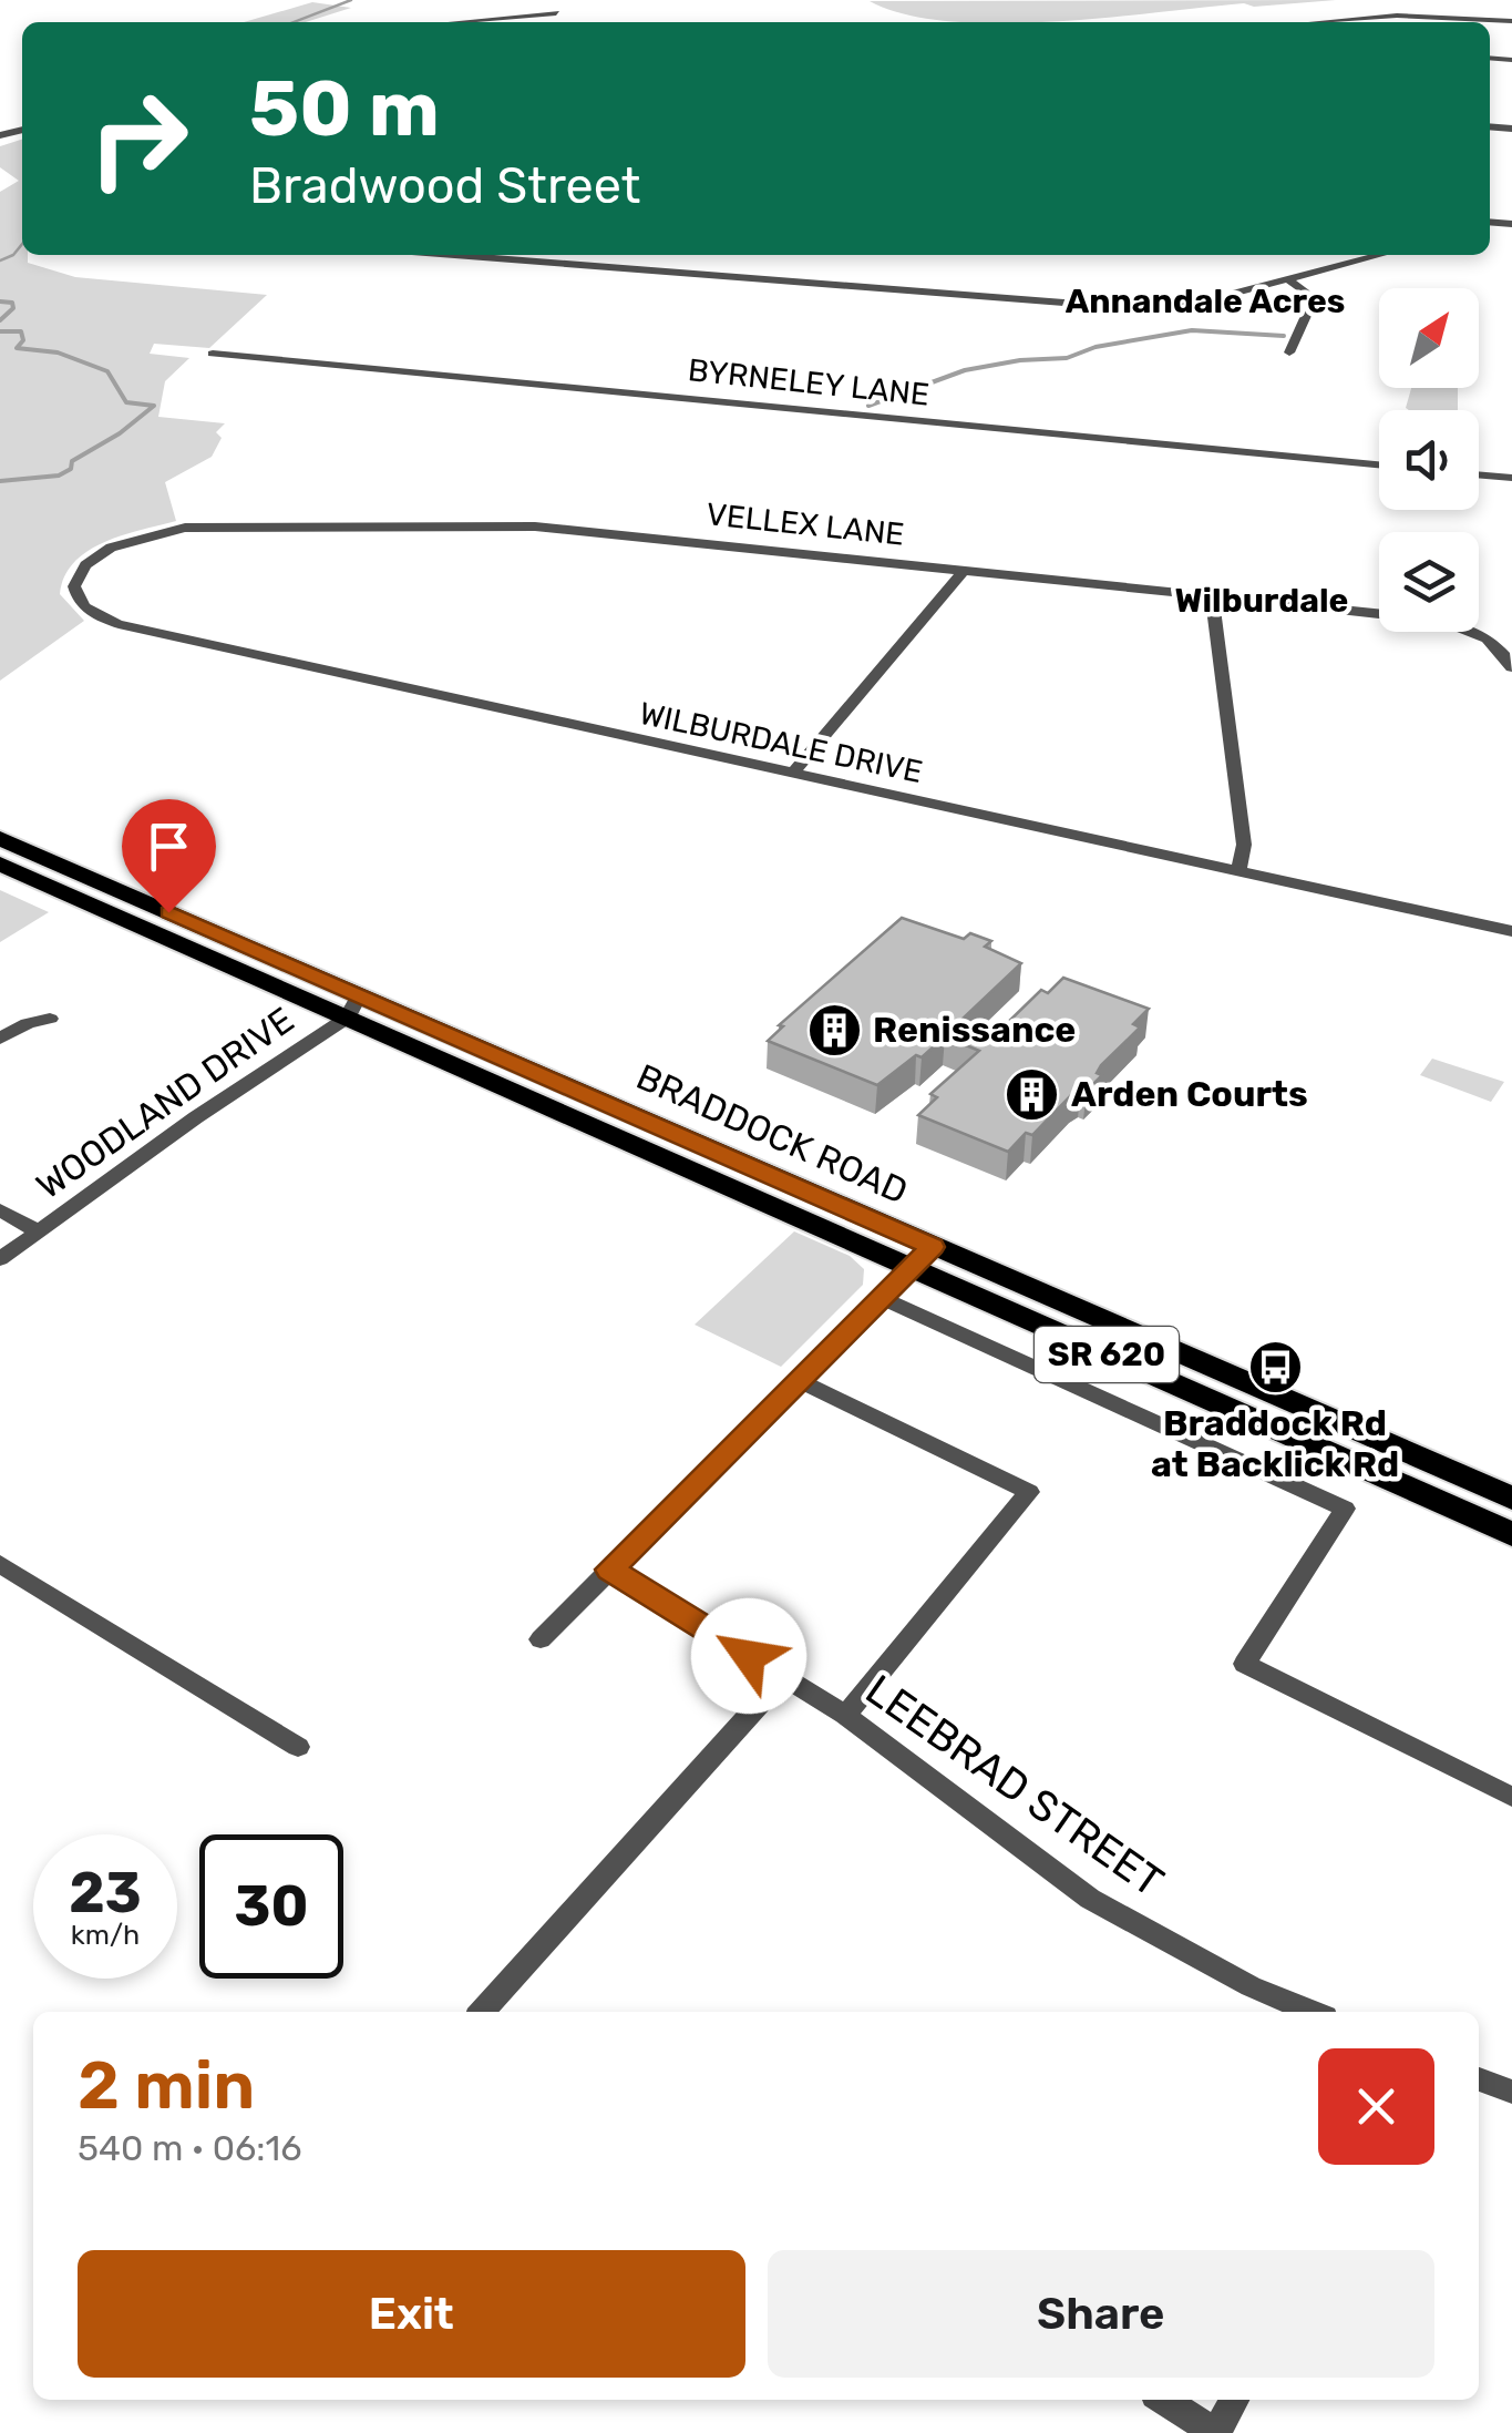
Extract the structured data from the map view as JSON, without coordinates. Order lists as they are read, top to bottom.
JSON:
{
  "streets": {
    "main road": ["BRADDOCK ROAD", "SR 620"],
    "street": [
      "BYRNELEY LANE",
      "VELLEX LANE",
      "WILBURDALE DRIVE",
      "WOODLAND DRIVE",
      "LEEBRAD STREET"
    ]
  },
  "crossings": [
    ["VELLEX LANE", "WILBURDALE DRIVE"],
    ["WOODLAND DRIVE", "BRADDOCK ROAD"]
  ],
  "districts": ["Annandale Acres", "Wilburdale"],
  "places": {
    "building": ["Renissance", "Arden Courts"],
    "bus stop": ["Braddock Rd at Backlick Rd"]
  },
  "north": "top right",
  "page": {
    "turn": ["50 m", "Bradwood Street"],
    "speed": "23 km/h",
    "limit": "30",
    "heading": ["2 min", "540 m · 06:16"],
    "buttons": ["Exit", "Share"]
  }
}
